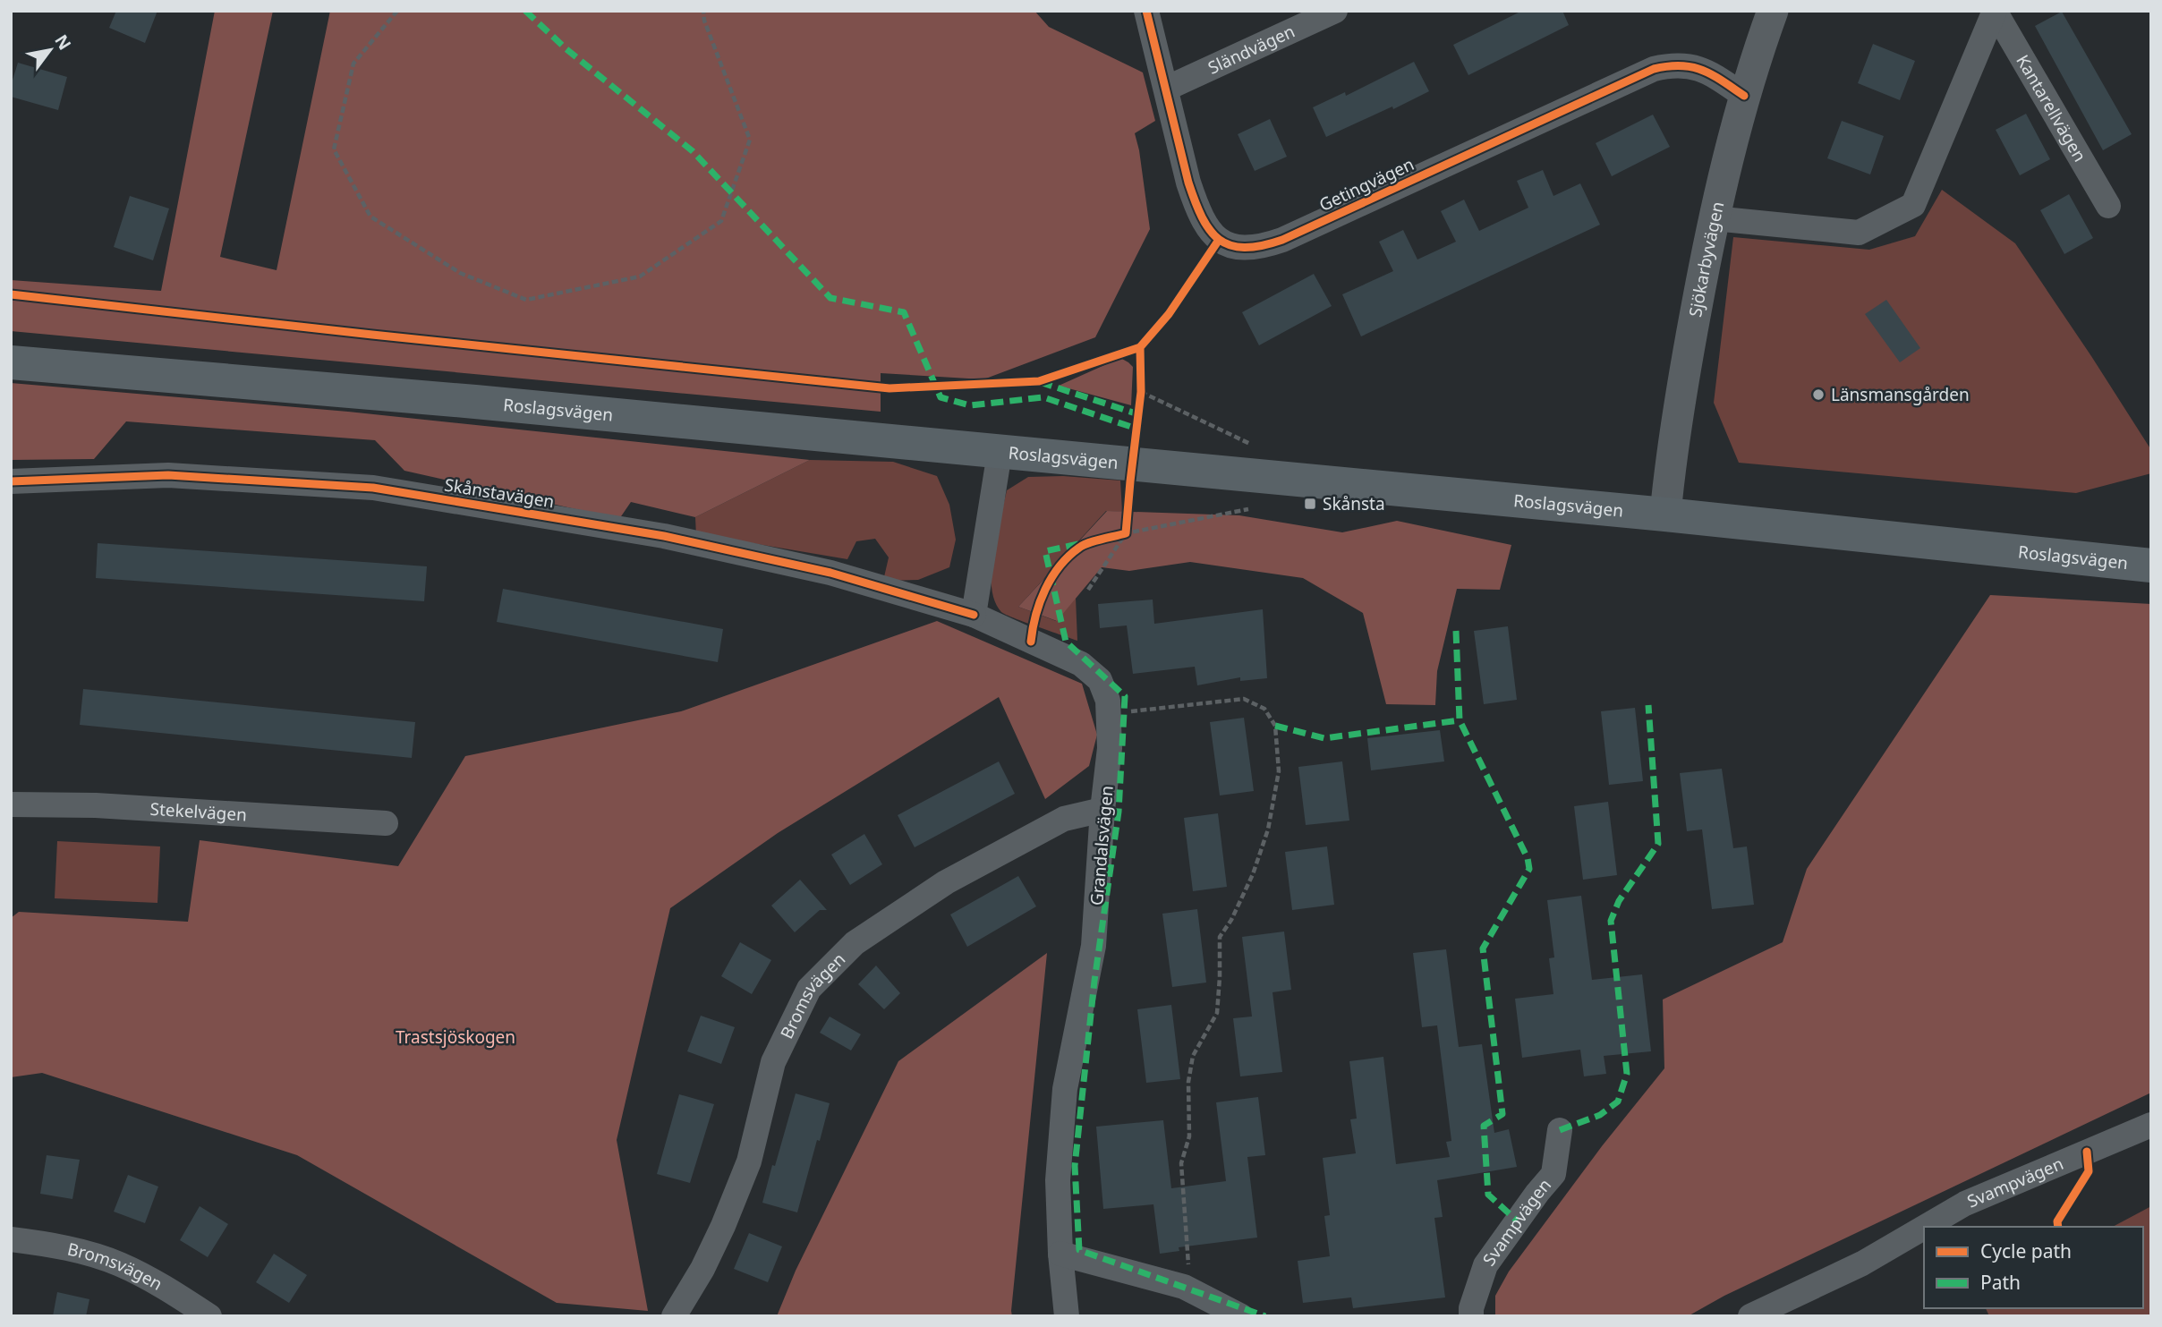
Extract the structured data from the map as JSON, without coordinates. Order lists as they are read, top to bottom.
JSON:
{
  "streets": {
    "main road": ["Roslagsvägen"],
    "street": [
      "Sländvägen",
      "Kantarellvägen",
      "Getingvägen",
      "Sjökarbyvägen",
      "Skånstavägen",
      "Stekelvägen",
      "Grandalsvägen",
      "Bromsvägen",
      "Svampvägen"
    ]
  },
  "crossings": [
    ["Sländvägen", "Getingvägen"],
    ["Kantarellvägen", "Sjökarbyvägen"],
    ["Getingvägen", "Sjökarbyvägen"],
    ["Sjökarbyvägen", "Roslagsvägen"],
    ["Skånstavägen", "Grandalsvägen"],
    ["Grandalsvägen", "Bromsvägen"]
  ],
  "parks": ["Trastsjöskogen"],
  "places": {
    "other": ["Länsmansgården"],
    "transit": ["Skånsta"]
  },
  "legend": ["Cycle path", "Path"],
  "north": "top right"
}
